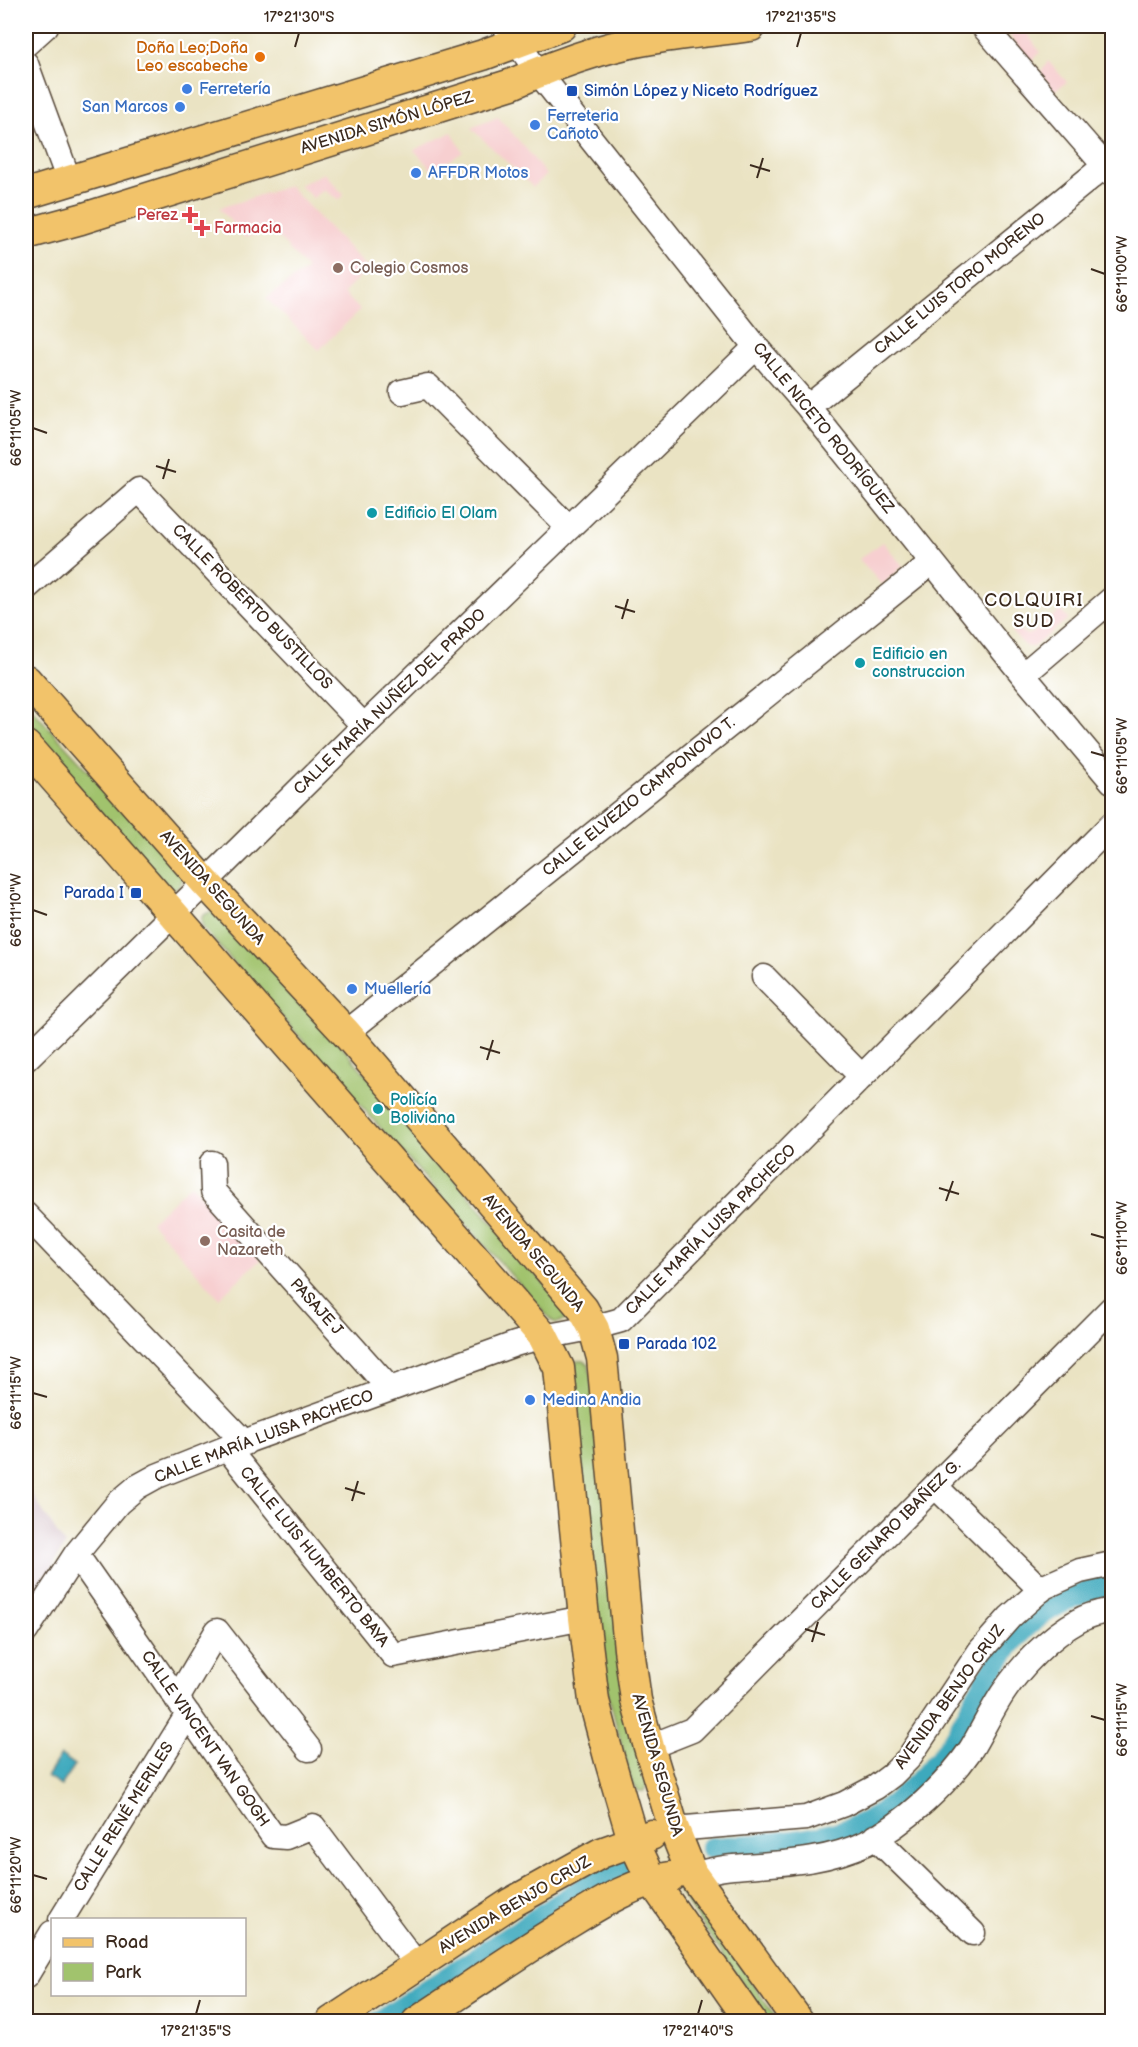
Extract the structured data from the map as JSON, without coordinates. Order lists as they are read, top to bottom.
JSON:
{
  "streets": {
    "main road": ["AVENIDA SIMÓN LÓPEZ", "AVENIDA SEGUNDA", "AVENIDA BENJO CRUZ"],
    "street": [
      "CALLE LUIS TORO MORENO",
      "CALLE NICETO RODRÍGUEZ",
      "CALLE ROBERTO BUSTILLOS",
      "CALLE MARÍA NUÑEZ DEL PRADO",
      "CALLE ELVEZIO CAMPONOVO T.",
      "CALLE MARÍA LUISA PACHECO",
      "PASAJE J",
      "CALLE GENARO IBAÑEZ G.",
      "CALLE LUIS HUMBERTO BAYA",
      "CALLE VINCENT VAN GOGH",
      "CALLE RENÉ MERILES"
    ]
  },
  "crossings": [
    ["AVENIDA SIMÓN LÓPEZ", "CALLE NICETO RODRÍGUEZ"],
    ["CALLE LUIS TORO MORENO", "CALLE NICETO RODRÍGUEZ"],
    ["CALLE NICETO RODRÍGUEZ", "CALLE MARÍA NUÑEZ DEL PRADO"],
    ["CALLE NICETO RODRÍGUEZ", "CALLE ELVEZIO CAMPONOVO T."],
    ["CALLE ROBERTO BUSTILLOS", "CALLE MARÍA NUÑEZ DEL PRADO"],
    ["CALLE MARÍA NUÑEZ DEL PRADO", "AVENIDA SEGUNDA"],
    ["CALLE ELVEZIO CAMPONOVO T.", "AVENIDA SEGUNDA"],
    ["AVENIDA SEGUNDA", "CALLE MARÍA LUISA PACHECO"],
    ["AVENIDA SEGUNDA", "CALLE GENARO IBAÑEZ G."],
    ["AVENIDA SEGUNDA", "AVENIDA BENJO CRUZ"],
    ["CALLE MARÍA LUISA PACHECO", "PASAJE J"],
    ["CALLE MARÍA LUISA PACHECO", "CALLE LUIS HUMBERTO BAYA"],
    ["CALLE MARÍA LUISA PACHECO", "CALLE VINCENT VAN GOGH"],
    ["AVENIDA BENJO CRUZ", "CALLE VINCENT VAN GOGH"],
    ["CALLE VINCENT VAN GOGH", "CALLE RENÉ MERILES"]
  ],
  "districts": ["COLQUIRI SUD"],
  "places": {
    "other": [
      "Doña Leo;Doña Leo escabeche",
      "Ferretería",
      "San Marcos",
      "Ferreteria Cañoto",
      "AFFDR Motos",
      "Colegio Cosmos",
      "Edificio El Olam",
      "Edificio en construccion",
      "Muellería",
      "Policía Boliviana",
      "Casita de Nazareth",
      "Medina Andia"
    ],
    "transit": ["Simón López y Niceto Rodríguez", "Parada I", "Parada 102"],
    "health": ["Perez", "Farmacia"]
  },
  "legend": ["Road", "Park"],
  "coordinates": [
    "17°21'30\"S",
    "17°21'35\"S",
    "66°11'00\"W",
    "66°11'05\"W",
    "66°11'10\"W",
    "66°11'15\"W",
    "66°11'20\"W",
    "17°21'40\"S"
  ]
}
